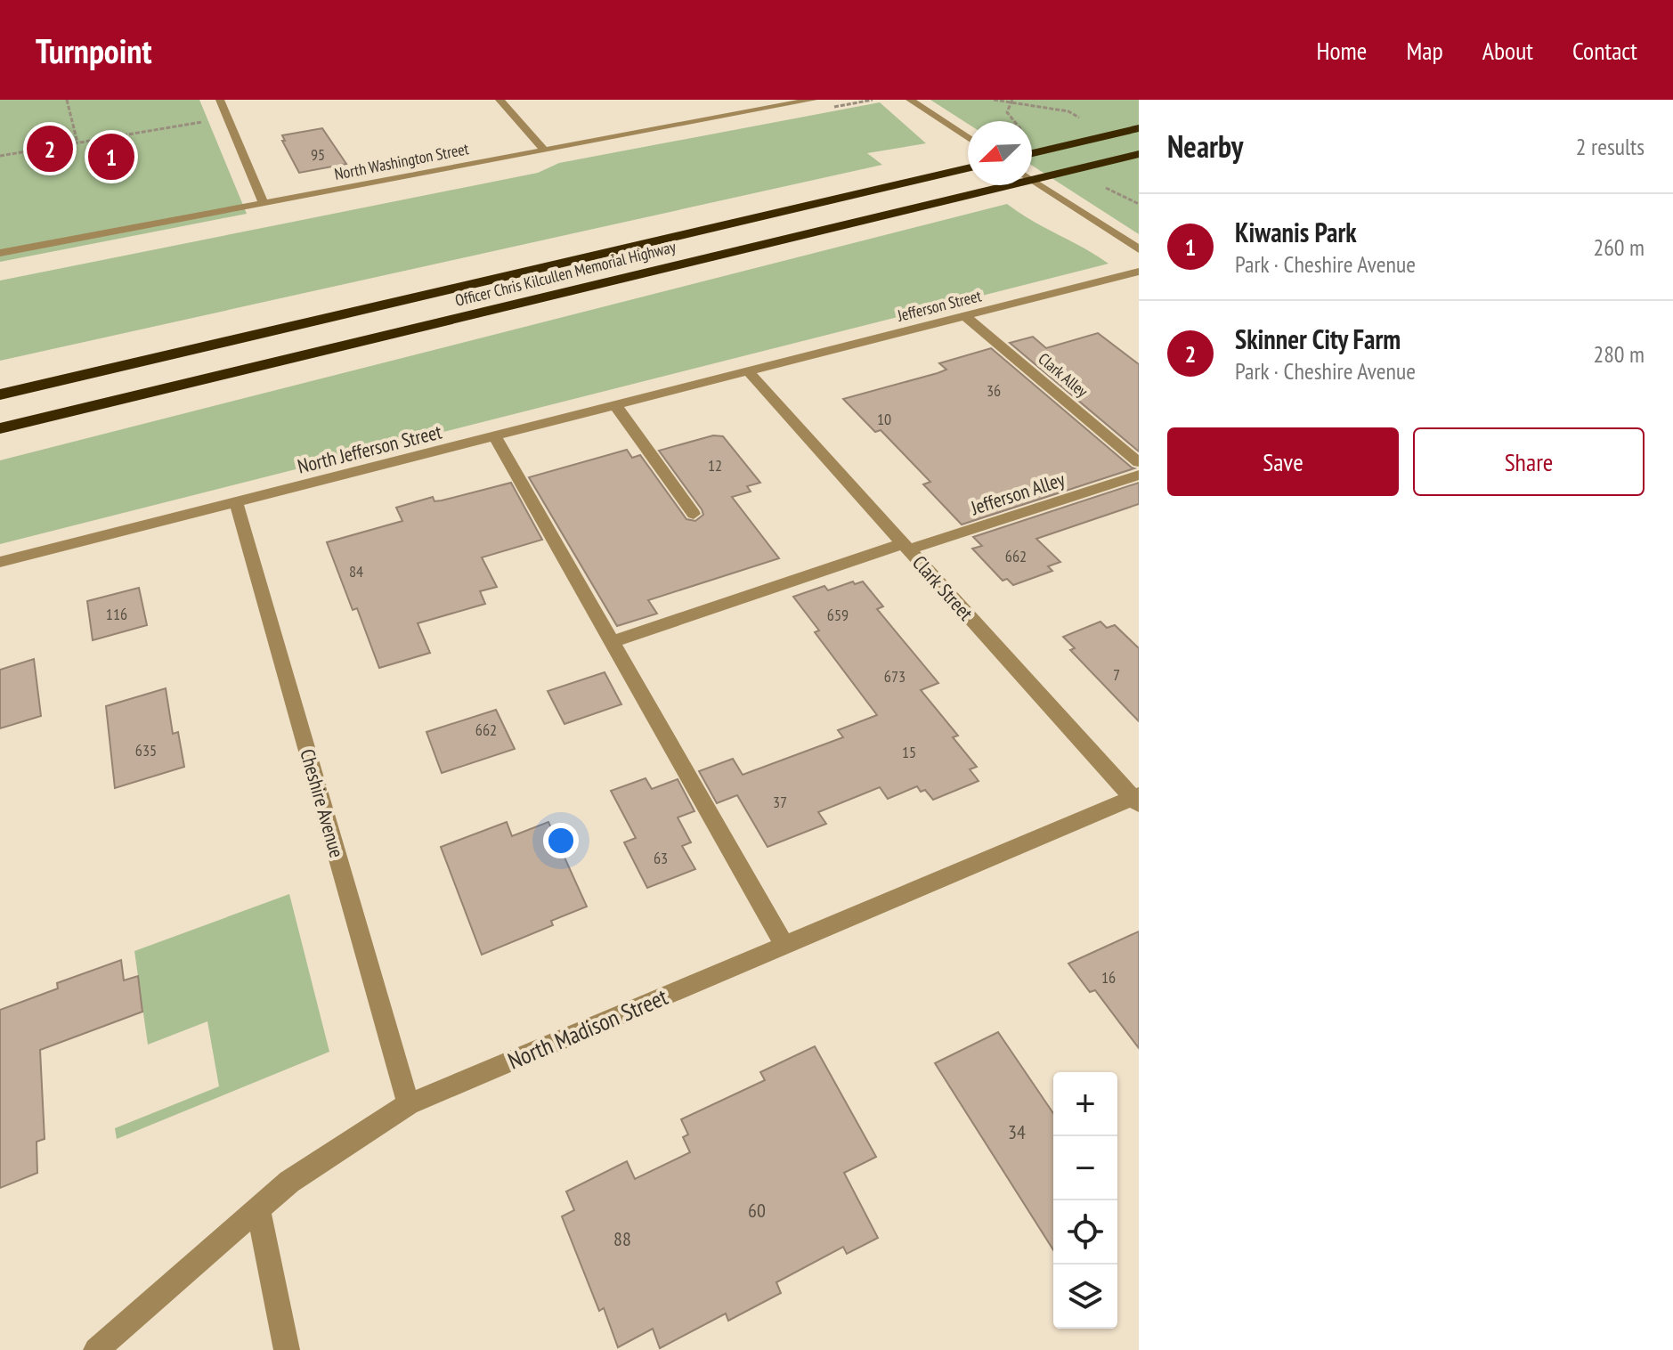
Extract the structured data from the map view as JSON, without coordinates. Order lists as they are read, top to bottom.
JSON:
{
  "streets": {
    "highway": ["Officer Chris Kilcullen Memorial Highway"],
    "street": [
      "North Washington Street",
      "Jefferson Street",
      "Clark Alley",
      "North Jefferson Street",
      "Jefferson Alley",
      "Clark Street",
      "Cheshire Avenue",
      "North Madison Street"
    ]
  },
  "crossings": [
    ["Jefferson Street", "Clark Alley"],
    ["Jefferson Street", "North Jefferson Street"],
    ["Jefferson Street", "Clark Street"],
    ["North Jefferson Street", "Clark Street"],
    ["North Jefferson Street", "Cheshire Avenue"],
    ["Jefferson Alley", "Clark Street"],
    ["Clark Street", "North Madison Street"],
    ["Cheshire Avenue", "North Madison Street"]
  ],
  "house_numbers": [
    "95",
    "36",
    "10",
    "12",
    "662",
    "84",
    "116",
    "659",
    "7",
    "673",
    "662",
    "635",
    "15",
    "37",
    "63",
    "16",
    "34",
    "60",
    "88"
  ],
  "north": "bottom left",
  "page": {
    "header": "Turnpoint",
    "nav": [
      "Home",
      "Map",
      "About",
      "Contact"
    ],
    "heading": ["Nearby", "2 results"],
    "pins": ["2", "1"],
    "list": [
      {
        "mark": "1",
        "name": "Kiwanis Park",
        "note": "Park · Cheshire Avenue",
        "value": "260 m"
      },
      {
        "mark": "2",
        "name": "Skinner City Farm",
        "note": "Park · Cheshire Avenue",
        "value": "280 m"
      }
    ],
    "buttons": ["Save", "Share"],
    "map_buttons": ["+", "−"]
  }
}
